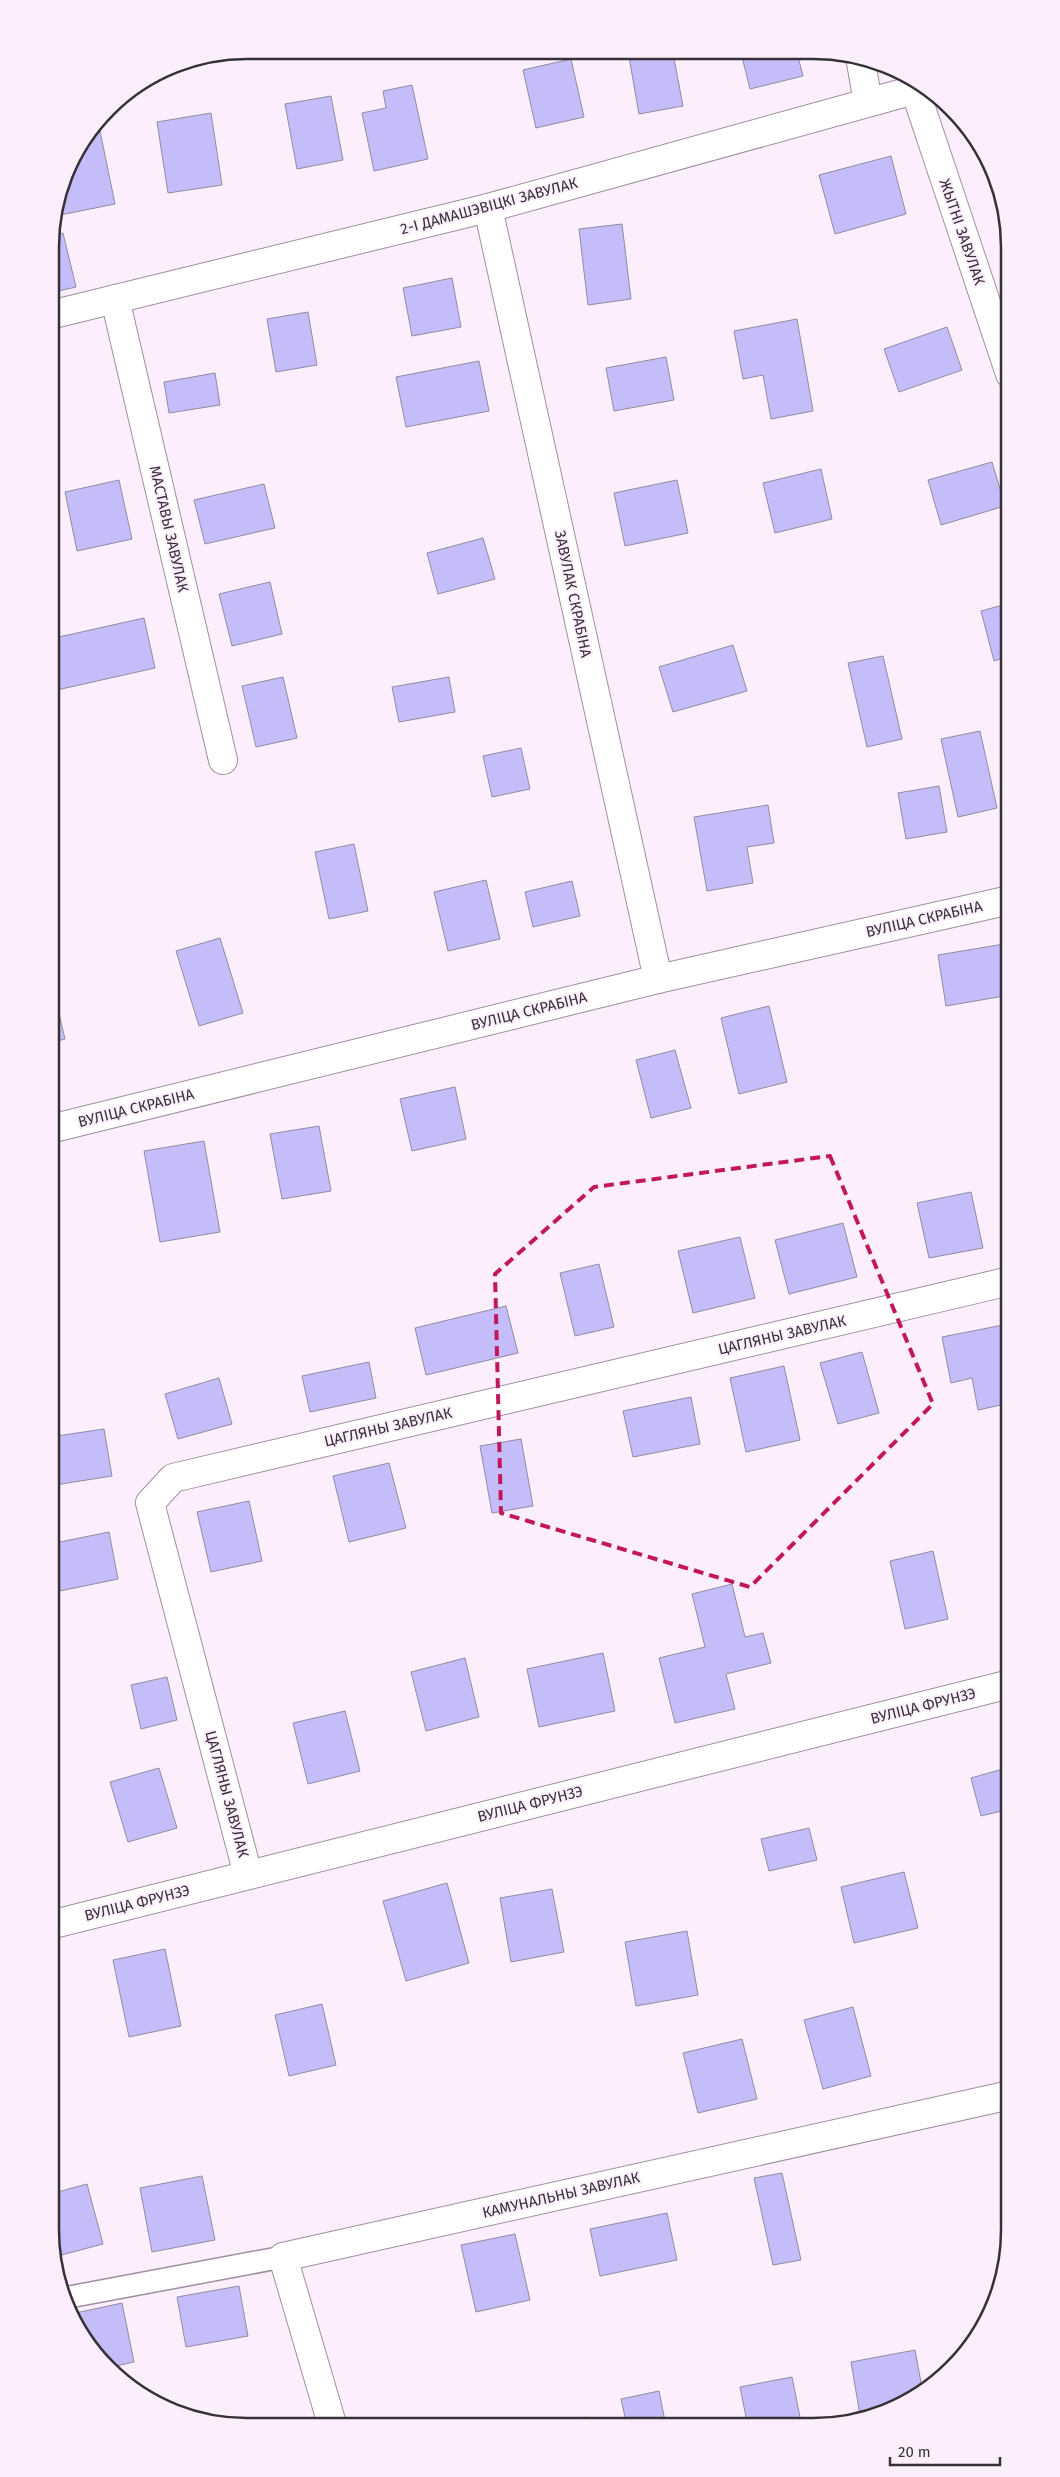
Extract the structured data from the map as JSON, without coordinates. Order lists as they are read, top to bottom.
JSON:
{
  "streets": {
    "street": [
      "2-І ДАМАШЭВІЦКІ ЗАВУЛАК",
      "ЖЫТНІ ЗАВУЛАК",
      "МАСТАВЫ ЗАВУЛАК",
      "ЗАВУЛАК СКРАБІНА",
      "ВУЛІЦА СКРАБІНА",
      "ЦАГЛЯНЫ ЗАВУЛАК",
      "ВУЛІЦА ФРУНЗЭ",
      "КАМУНАЛЬНЫ ЗАВУЛАК"
    ]
  },
  "crossings": [
    ["2-І ДАМАШЭВІЦКІ ЗАВУЛАК", "МАСТАВЫ ЗАВУЛАК"],
    ["2-І ДАМАШЭВІЦКІ ЗАВУЛАК", "ЗАВУЛАК СКРАБІНА"],
    ["ЗАВУЛАК СКРАБІНА", "ВУЛІЦА СКРАБІНА"],
    ["ЦАГЛЯНЫ ЗАВУЛАК", "ВУЛІЦА ФРУНЗЭ"]
  ],
  "scale_bar": "20 m"
}
